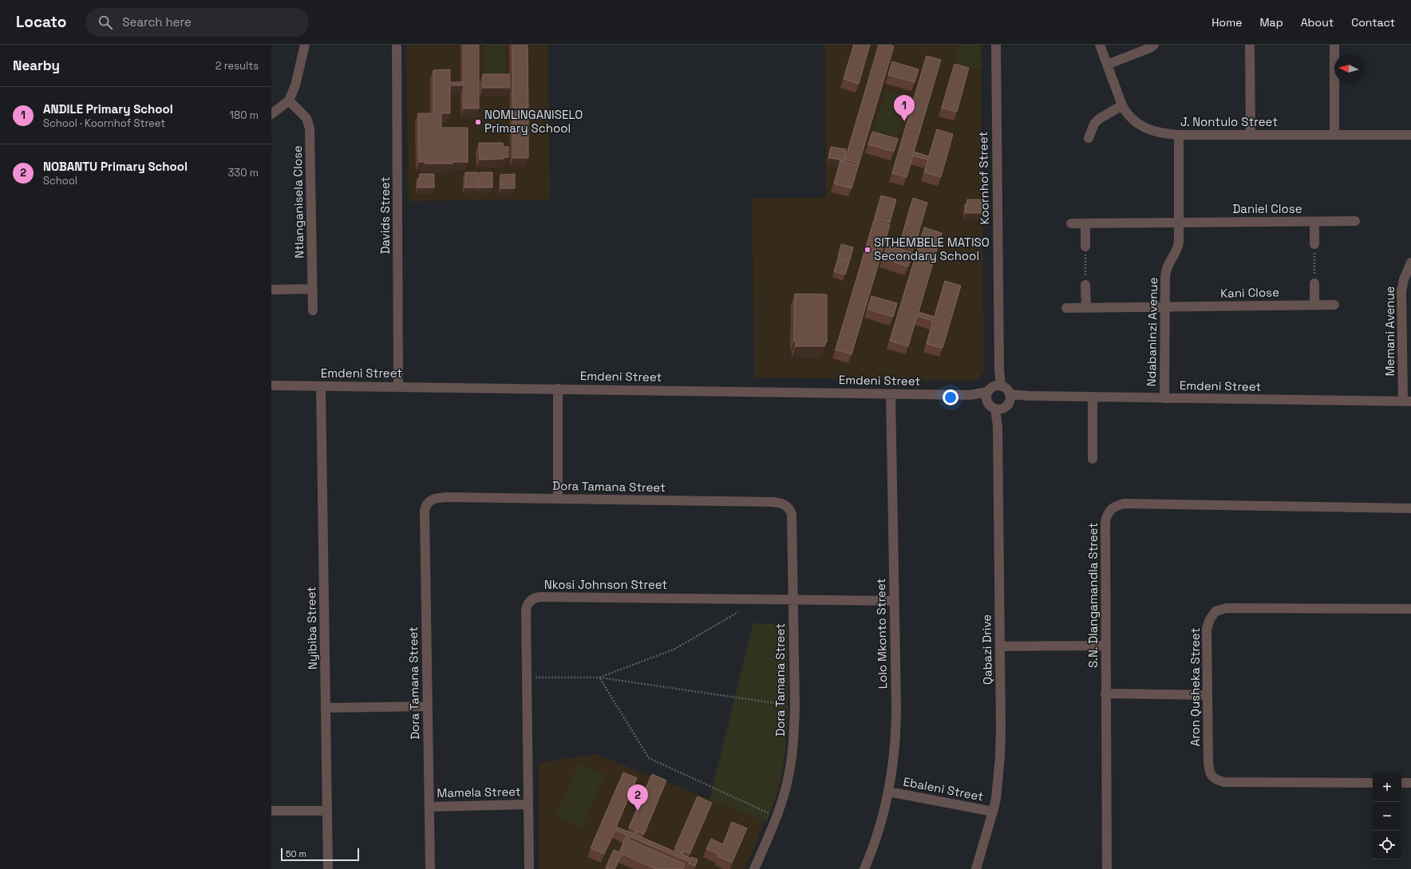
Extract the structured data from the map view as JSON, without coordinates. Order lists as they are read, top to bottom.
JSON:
{
  "streets": {
    "street": [
      "J. Nontulo Street",
      "Koornhof Street",
      "Ntlanganisela Close",
      "Daniel Close",
      "Davids Street",
      "Kani Close",
      "Memani Avenue",
      "Ndabaninzi Avenue",
      "Emdeni Street",
      "Dora Tamana Street",
      "Nkosi Johnson Street",
      "S.N. Dlangamandla Street",
      "Nyibiba Street",
      "Lolo Mkonto Street",
      "Qabazi Drive",
      "Aron Qusheka Street",
      "Ebaleni Street",
      "Mamela Street"
    ]
  },
  "crossings": [
    ["J. Nontulo Street", "Ndabaninzi Avenue"],
    ["Koornhof Street", "Emdeni Street"],
    ["Daniel Close", "Ndabaninzi Avenue"],
    ["Davids Street", "Emdeni Street"],
    ["Kani Close", "Ndabaninzi Avenue"],
    ["Memani Avenue", "Emdeni Street"],
    ["Ndabaninzi Avenue", "Emdeni Street"],
    ["Emdeni Street", "Nyibiba Street"],
    ["Emdeni Street", "Lolo Mkonto Street"],
    ["Emdeni Street", "Qabazi Drive"],
    ["Dora Tamana Street", "Nkosi Johnson Street"],
    ["Dora Tamana Street", "Mamela Street"],
    ["Nkosi Johnson Street", "Lolo Mkonto Street"],
    ["Nkosi Johnson Street", "Mamela Street"],
    ["Lolo Mkonto Street", "Ebaleni Street"],
    ["Qabazi Drive", "Ebaleni Street"]
  ],
  "places": ["NOMLINGANISELO Primary School", "SITHEMBELE MATISO Secondary School"],
  "scale_bar": "50 m",
  "north": "left",
  "page": {
    "header": "Locato",
    "search": "Search here",
    "nav": [
      "Home",
      "Map",
      "About",
      "Contact"
    ],
    "heading": ["Nearby", "2 results"],
    "list": [
      {
        "mark": "1",
        "name": "ANDILE Primary School",
        "note": "School · Koornhof Street",
        "value": "180 m"
      },
      {
        "mark": "2",
        "name": "NOBANTU Primary School",
        "note": "School",
        "value": "330 m"
      }
    ],
    "pins": ["1", "2"],
    "map_buttons": ["+", "−"],
    "scale": "50 m"
  }
}
